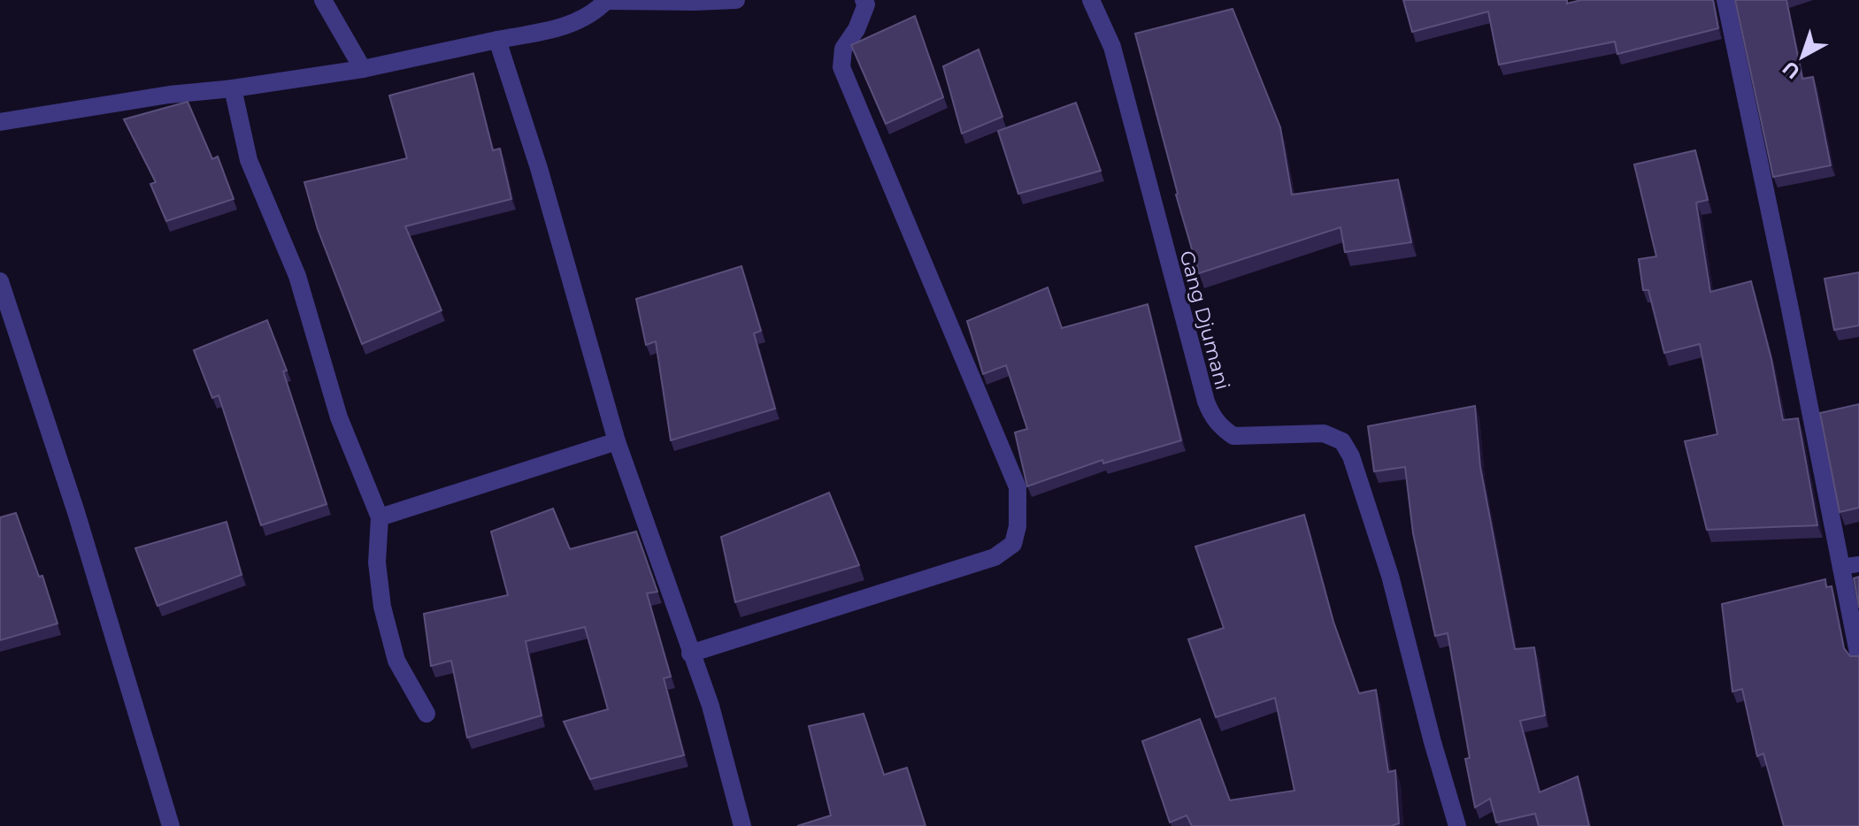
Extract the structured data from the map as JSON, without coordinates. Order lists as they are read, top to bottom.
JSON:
{
  "streets": {
    "street": ["Gang Djumani"]
  },
  "north": "bottom left"
}
